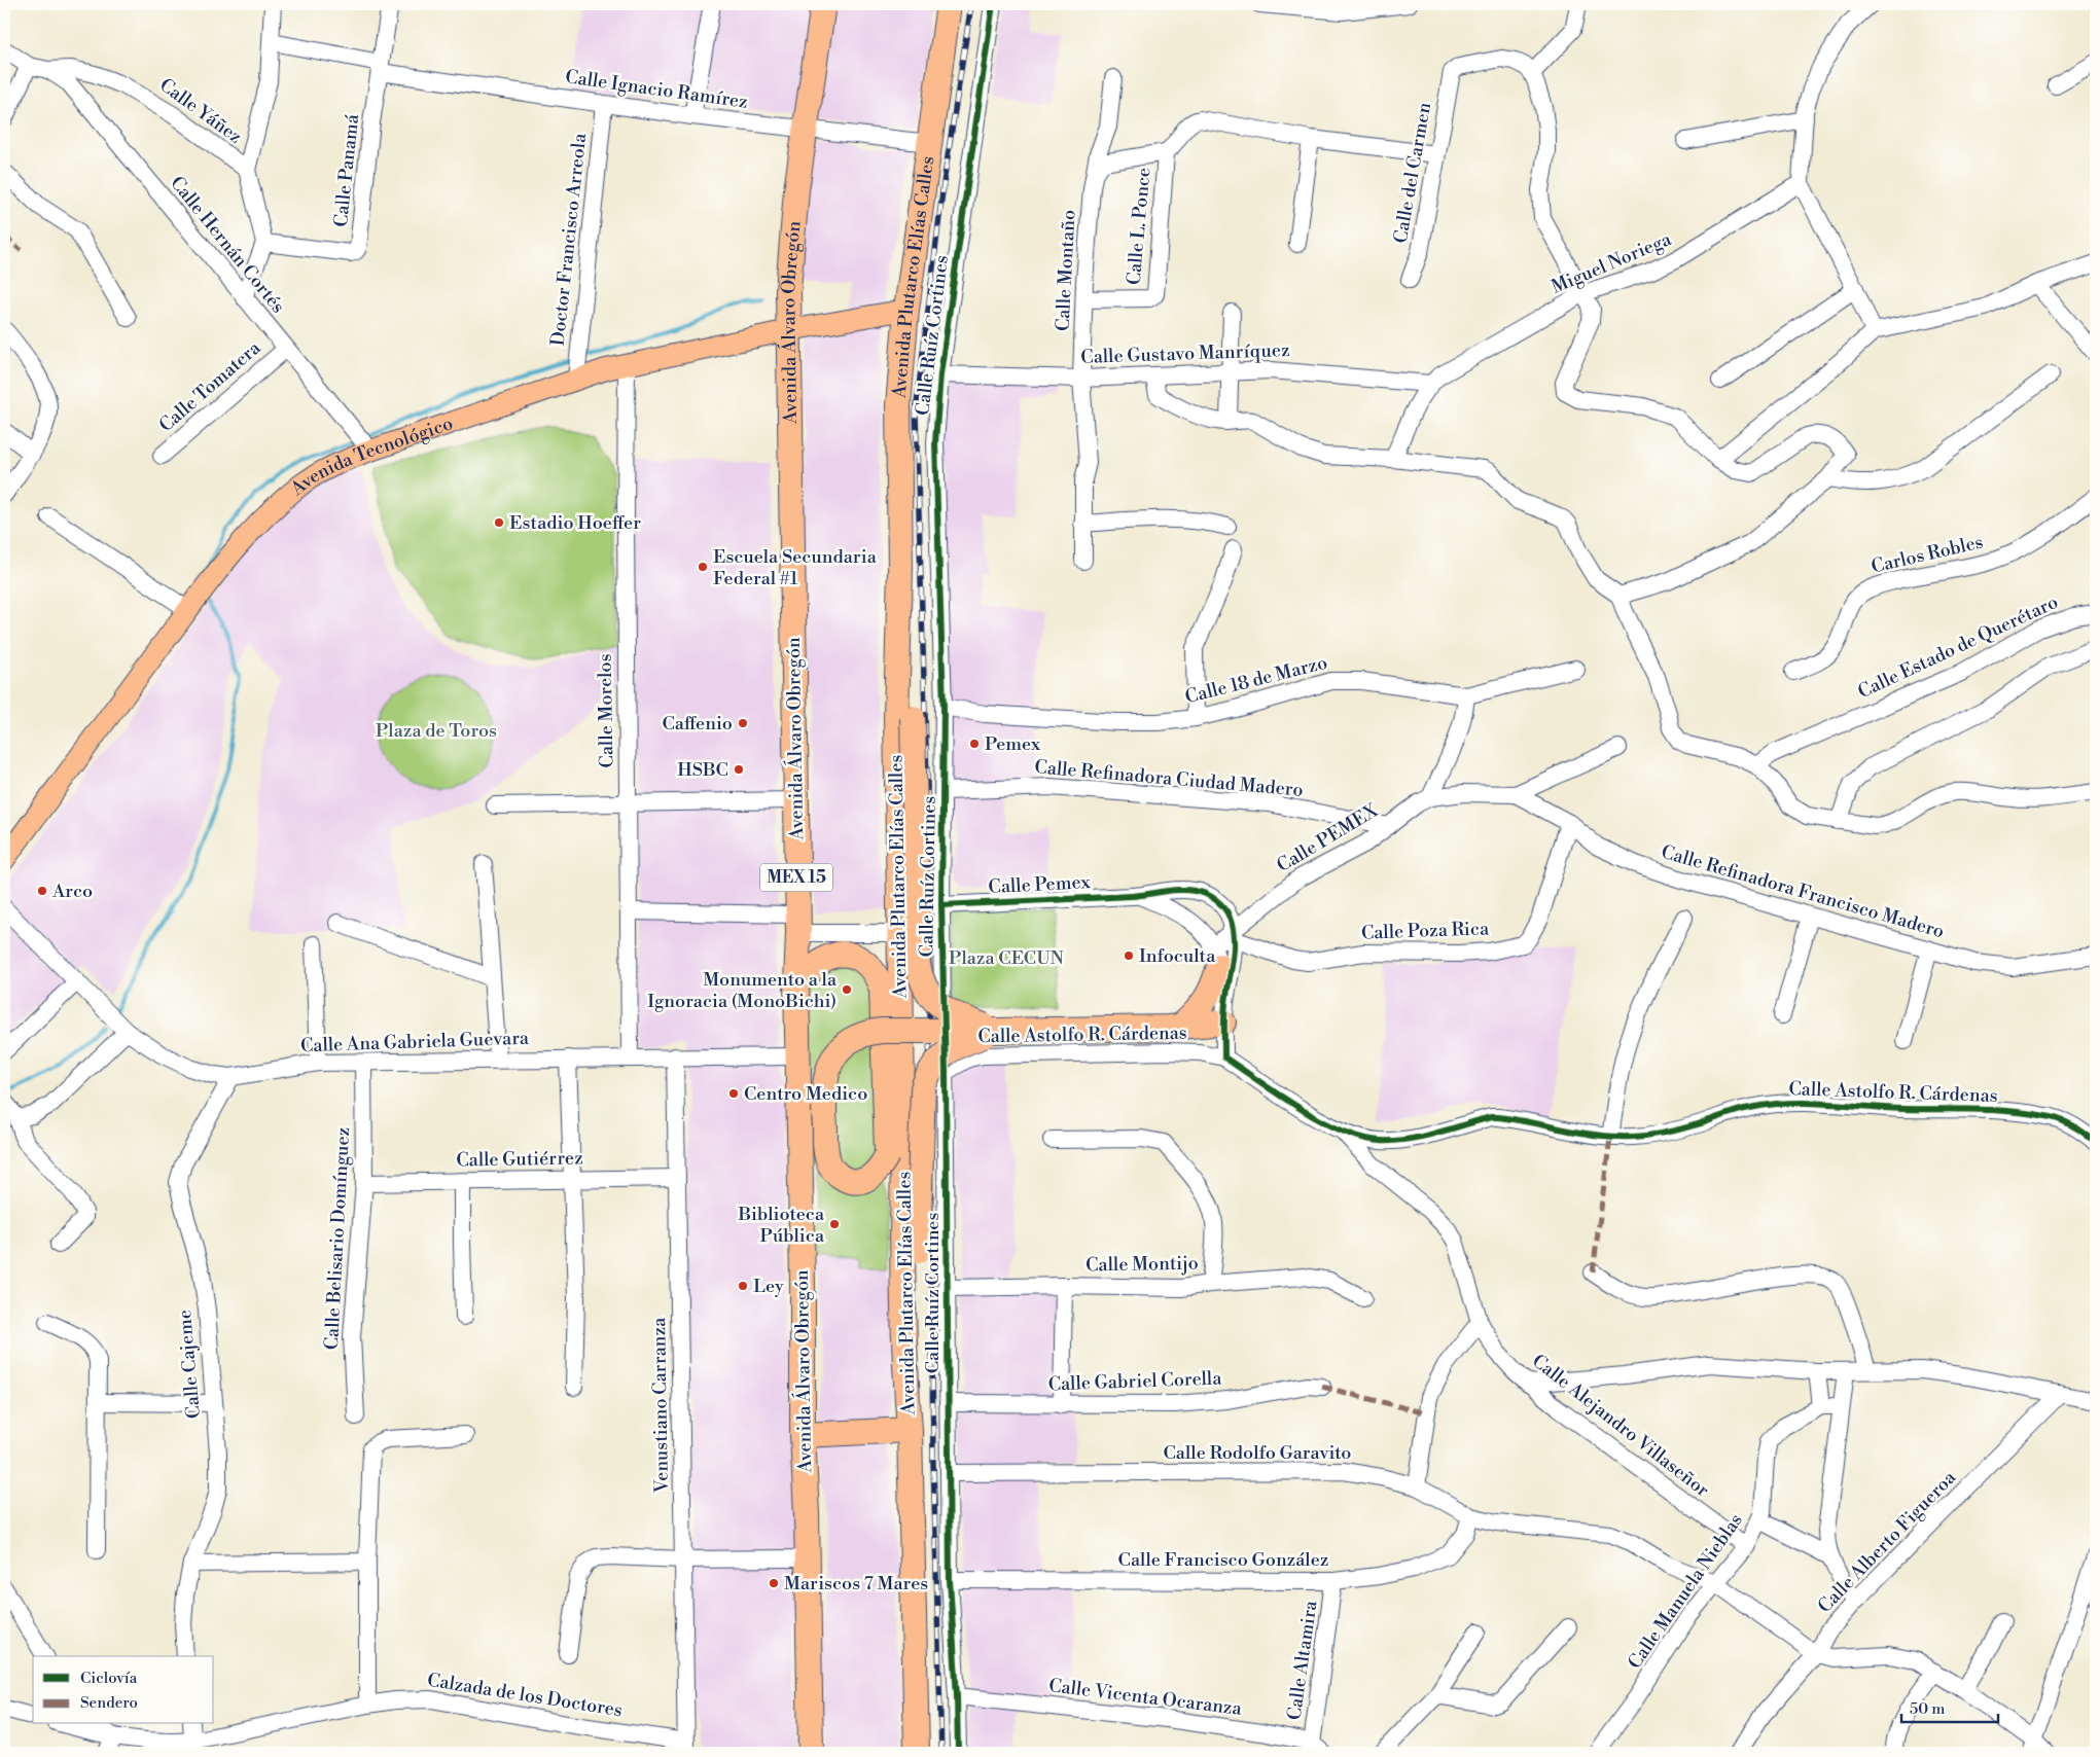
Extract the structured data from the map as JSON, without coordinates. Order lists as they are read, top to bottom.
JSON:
{
  "streets": {
    "highway": ["Avenida Plutarco Elías Calles", "Avenida Álvaro Obregón", "MEX 15"],
    "main road": ["Avenida Tecnológico"],
    "street": [
      "Calle Ignacio Ramírez",
      "Calle Yáñez",
      "Calle Panamá",
      "Calle del Carmen",
      "Calle L. Ponce",
      "Doctor Francisco Arreola",
      "Calle Hernán Cortés",
      "Miguel Noriega",
      "Calle Montaño",
      "Calle Ruíz Cortines",
      "Calle Gustavo Manríquez",
      "Calle Tomatera",
      "Carlos Robles",
      "Calle Estado de Querétaro",
      "Calle 18 de Marzo",
      "Calle Morelos",
      "Calle Refinadora Ciudad Madero",
      "Calle PEMEX",
      "Calle Pemex",
      "Calle Refinadora Francisco Madero",
      "Calle Poza Rica",
      "Calle Astolfo R. Cárdenas",
      "Calle Ana Gabriela Guevara",
      "Calle Gutiérrez",
      "Calle Belisario Domínguez",
      "Calle Montijo",
      "Calle Cajeme",
      "Calle Gabriel Corella",
      "Venustiano Carranza",
      "Calle Alejandro Villaseñor",
      "Calle Rodolfo Garavito",
      "Calle Alberto Figueroa",
      "Calle Francisco González",
      "Calle Manuela Nieblas",
      "Calle Altamira",
      "Calzada de los Doctores",
      "Calle Vicenta Ocaranza"
    ]
  },
  "crossings": [
    ["Calle Ignacio Ramírez", "Calle Panamá"],
    ["Calle Ignacio Ramírez", "Doctor Francisco Arreola"],
    ["Calle Ignacio Ramírez", "Avenida Plutarco Elías Calles"],
    ["Calle Ignacio Ramírez", "Avenida Álvaro Obregón"],
    ["Calle Yáñez", "Calle Panamá"],
    ["Calle Yáñez", "Calle Hernán Cortés"],
    ["Calle L. Ponce", "Calle Montaño"],
    ["Doctor Francisco Arreola", "Avenida Tecnológico"],
    ["Calle Hernán Cortés", "Calle Tomatera"],
    ["Calle Hernán Cortés", "Avenida Tecnológico"],
    ["Miguel Noriega", "Calle Gustavo Manríquez"],
    ["Calle Montaño", "Calle Gustavo Manríquez"],
    ["Avenida Plutarco Elías Calles", "Avenida Tecnológico"],
    ["Avenida Álvaro Obregón", "Avenida Tecnológico"],
    ["Avenida Álvaro Obregón", "Calle Ana Gabriela Guevara"],
    ["Calle Ruíz Cortines", "Calle Gustavo Manríquez"],
    ["Calle Ruíz Cortines", "Calle 18 de Marzo"],
    ["Calle Ruíz Cortines", "Calle Refinadora Ciudad Madero"],
    ["Calle Ruíz Cortines", "Calle Pemex"],
    ["Calle Ruíz Cortines", "Calle Astolfo R. Cárdenas"],
    ["Calle Ruíz Cortines", "Calle Montijo"],
    ["Calle Ruíz Cortines", "Calle Gabriel Corella"],
    ["Calle Ruíz Cortines", "Calle Rodolfo Garavito"],
    ["Calle Ruíz Cortines", "Calle Francisco González"],
    ["Calle Ruíz Cortines", "Calle Vicenta Ocaranza"],
    ["Avenida Tecnológico", "Calle Morelos"],
    ["Calle Morelos", "Calle Ana Gabriela Guevara"],
    ["Calle Refinadora Ciudad Madero", "Calle PEMEX"],
    ["Calle PEMEX", "Calle Refinadora Francisco Madero"],
    ["Calle PEMEX", "Calle Poza Rica"],
    ["Calle Refinadora Francisco Madero", "Calle Poza Rica"],
    ["Calle Astolfo R. Cárdenas", "Calle Alejandro Villaseñor"],
    ["Calle Ana Gabriela Guevara", "Calle Belisario Domínguez"],
    ["Calle Ana Gabriela Guevara", "Calle Cajeme"],
    ["Calle Ana Gabriela Guevara", "Venustiano Carranza"],
    ["Calle Gutiérrez", "Calle Belisario Domínguez"],
    ["Calle Gutiérrez", "Venustiano Carranza"],
    ["Venustiano Carranza", "Calzada de los Doctores"],
    ["Calle Alejandro Villaseñor", "Calle Manuela Nieblas"],
    ["Calle Rodolfo Garavito", "Calle Alberto Figueroa"],
    ["Calle Rodolfo Garavito", "Calle Francisco González"],
    ["Calle Rodolfo Garavito", "Calle Manuela Nieblas"],
    ["Calle Francisco González", "Calle Altamira"],
    ["Calle Altamira", "Calle Vicenta Ocaranza"]
  ],
  "parks": ["Plaza de Toros", "Plaza CECUN"],
  "places": [
    "Estadio Hoeffer",
    "Escuela Secundaria Federal #1",
    "Caffenio",
    "Pemex",
    "HSBC",
    "Arco",
    "Infoculta",
    "Monumento a la Ignoracia (MonoBichi)",
    "Centro Medico",
    "Biblioteca Pública",
    "Ley",
    "Mariscos 7 Mares"
  ],
  "legend": ["Ciclovía", "Sendero"],
  "scale_bar": "50 m"
}
